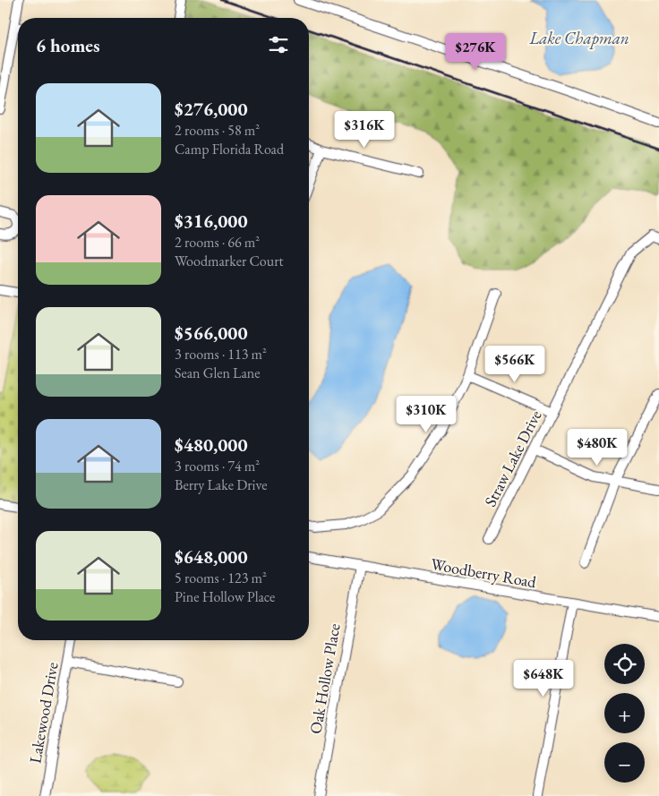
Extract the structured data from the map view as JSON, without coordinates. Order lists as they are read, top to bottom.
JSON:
{
  "streets": {
    "street": [
      "Straw Lake Drive",
      "Woodberry Road",
      "Oak Hollow Place",
      "Lakewood Drive"
    ]
  },
  "crossings": [
    ["Woodberry Road", "Oak Hollow Place"]
  ],
  "water": ["Lake Chapman"],
  "page": {
    "heading": "6 homes",
    "price": [
      "$276K",
      "$316K",
      "$566K",
      "$310K",
      "$480K",
      "$648K"
    ],
    "list": [
      {
        "name": "$276,000",
        "note": "2 rooms · 58 m² · Camp Florida Road"
      },
      {
        "name": "$316,000",
        "note": "2 rooms · 66 m² · Woodmarker Court"
      },
      {
        "name": "$566,000",
        "note": "3 rooms · 113 m² · Sean Glen Lane"
      },
      {
        "name": "$480,000",
        "note": "3 rooms · 74 m² · Berry Lake Drive"
      },
      {
        "name": "$648,000",
        "note": "5 rooms · 123 m² · Pine Hollow Place"
      }
    ],
    "map_buttons": ["+", "−"]
  }
}
